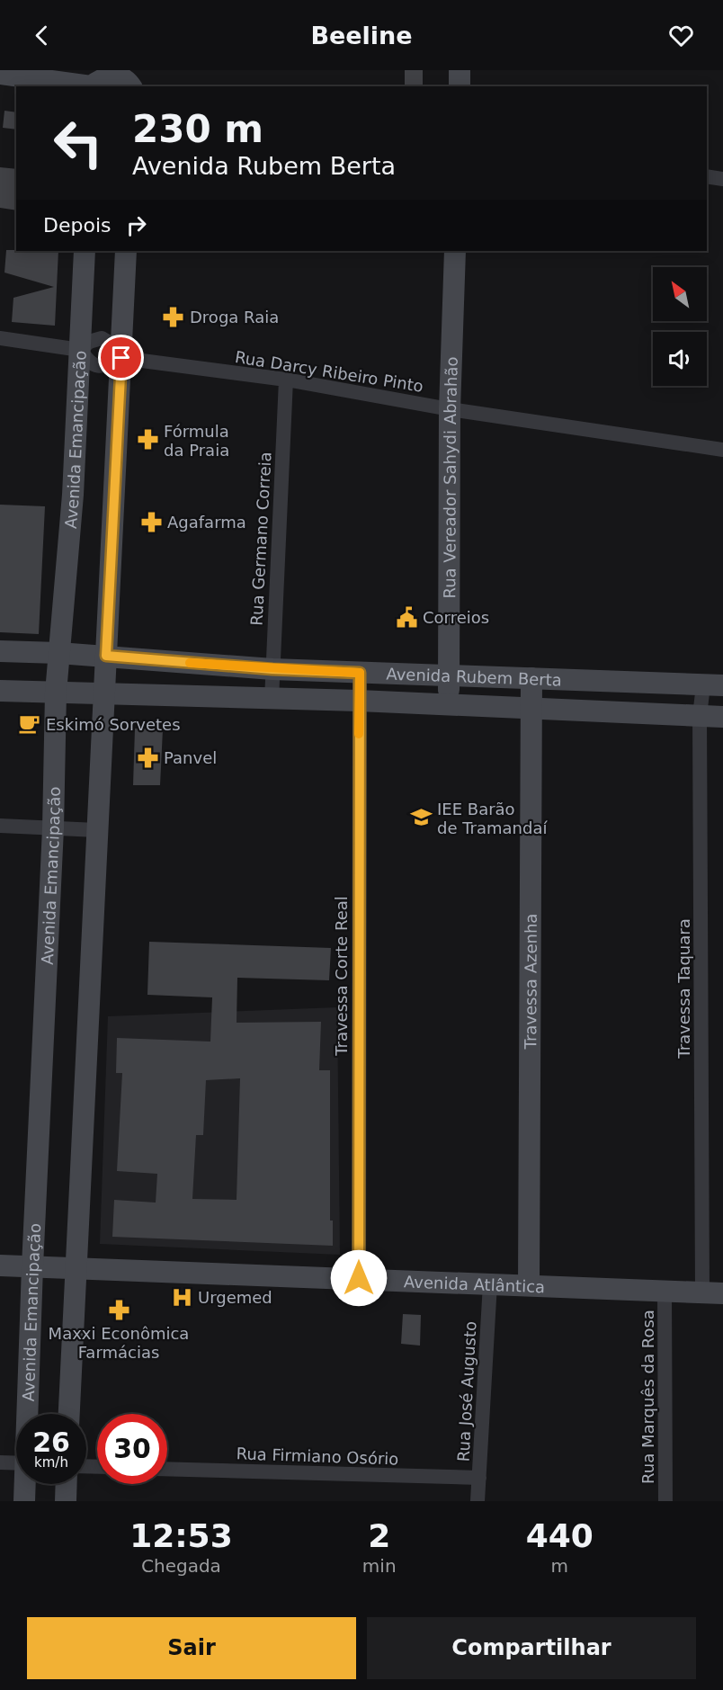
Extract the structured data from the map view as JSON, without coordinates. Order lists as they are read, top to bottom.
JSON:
{
  "streets": {
    "main road": [
      "Avenida Emancipação",
      "Rua Vereador Sahydi Abrahão",
      "Avenida Rubem Berta",
      "Travessa Azenha",
      "Avenida Atlântica"
    ],
    "street": [
      "Rua Darcy Ribeiro Pinto",
      "Rua Germano Correia",
      "Travessa Corte Real",
      "Travessa Taquara",
      "Rua José Augusto",
      "Rua Marquês da Rosa",
      "Rua Firmiano Osório"
    ]
  },
  "crossings": [
    ["Rua Darcy Ribeiro Pinto", "Avenida Emancipação"],
    ["Rua Darcy Ribeiro Pinto", "Rua Vereador Sahydi Abrahão"],
    ["Rua Darcy Ribeiro Pinto", "Rua Germano Correia"],
    ["Avenida Emancipação", "Avenida Rubem Berta"],
    ["Avenida Emancipação", "Avenida Atlântica"],
    ["Rua Vereador Sahydi Abrahão", "Avenida Rubem Berta"],
    ["Rua Germano Correia", "Avenida Rubem Berta"],
    ["Avenida Rubem Berta", "Travessa Corte Real"],
    ["Avenida Rubem Berta", "Travessa Azenha"],
    ["Avenida Rubem Berta", "Travessa Taquara"],
    ["Travessa Corte Real", "Avenida Atlântica"],
    ["Travessa Azenha", "Avenida Atlântica"],
    ["Travessa Taquara", "Avenida Atlântica"],
    ["Avenida Atlântica", "Rua José Augusto"],
    ["Avenida Atlântica", "Rua Marquês da Rosa"],
    ["Rua José Augusto", "Rua Firmiano Osório"]
  ],
  "places": {
    "pharmacy": [
      "Droga Raia",
      "Fórmula da Praia",
      "Agafarma",
      "Panvel",
      "Maxxi Econômica Farmácias"
    ],
    "public building": ["Correios"],
    "cafe": ["Eskimó Sorvetes"],
    "school or university": ["IEE Barão de Tramandaí"],
    "hospital": ["Urgemed"]
  },
  "north": "top left",
  "page": {
    "header": "Beeline",
    "turn": ["230 m", "Avenida Rubem Berta"],
    "then": "Depois",
    "speed": "26 km/h",
    "limit": "30",
    "eta": [
      "12:53",
      "Chegada",
      "2",
      "min",
      "440",
      "m"
    ],
    "buttons": ["Sair", "Compartilhar"]
  }
}
